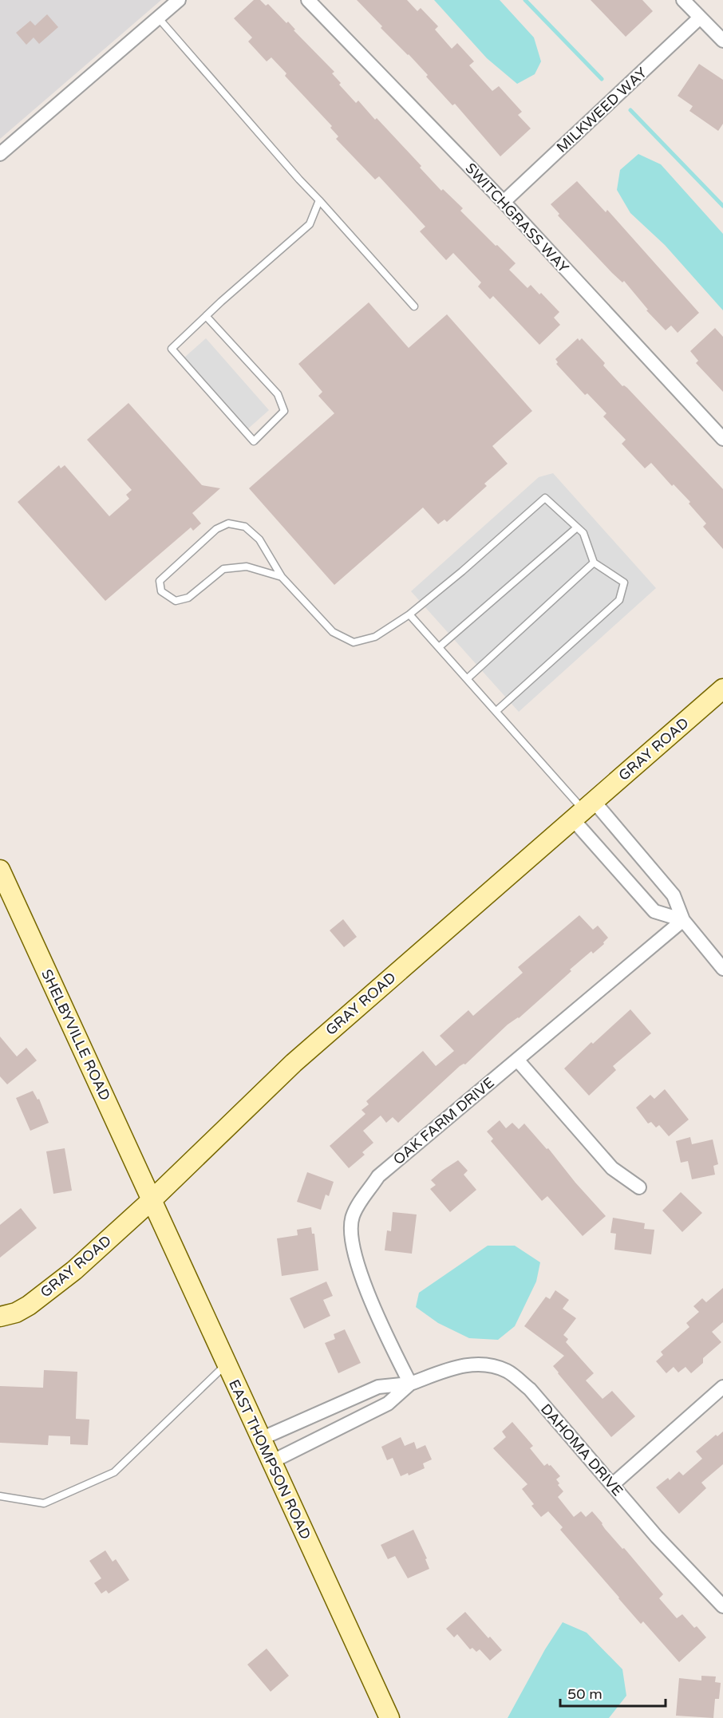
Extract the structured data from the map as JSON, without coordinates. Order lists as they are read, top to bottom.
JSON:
{
  "streets": {
    "main road": ["GRAY ROAD", "SHELBYVILLE ROAD", "EAST THOMPSON ROAD"],
    "street": [
      "MILKWEED WAY",
      "SWITCHGRASS WAY",
      "OAK FARM DRIVE",
      "DAHOMA DRIVE"
    ]
  },
  "crossings": [
    ["MILKWEED WAY", "SWITCHGRASS WAY"],
    ["GRAY ROAD", "SHELBYVILLE ROAD"],
    ["GRAY ROAD", "EAST THOMPSON ROAD"],
    ["SHELBYVILLE ROAD", "EAST THOMPSON ROAD"],
    ["OAK FARM DRIVE", "DAHOMA DRIVE"],
    ["DAHOMA DRIVE", "EAST THOMPSON ROAD"]
  ],
  "scale_bar": "50 m"
}
